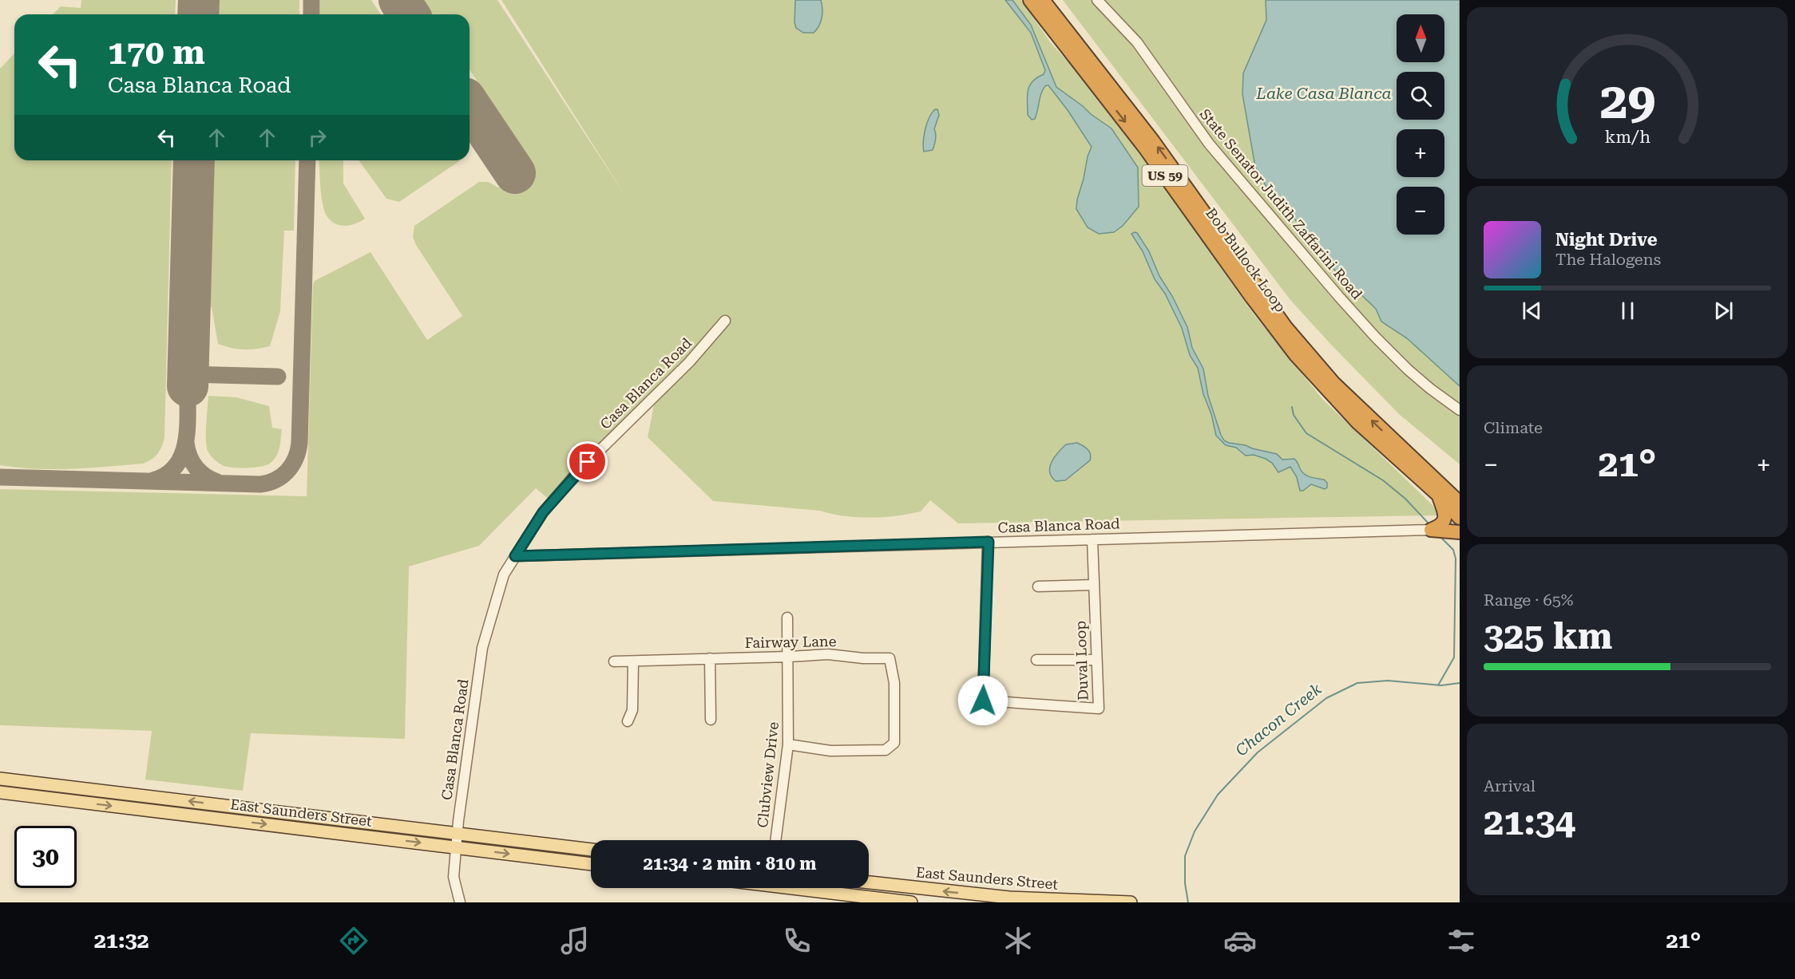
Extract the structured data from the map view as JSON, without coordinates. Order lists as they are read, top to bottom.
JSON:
{
  "streets": {
    "highway": ["US 59", "Bob Bullock Loop"],
    "main road": ["East Saunders Street"],
    "street": [
      "State Senator Judith Zaffarini Road",
      "Casa Blanca Road",
      "Fairway Lane",
      "Duval Loop",
      "Clubview Drive"
    ]
  },
  "crossings": [
    ["Casa Blanca Road", "Duval Loop"],
    ["Casa Blanca Road", "East Saunders Street"],
    ["Fairway Lane", "Clubview Drive"]
  ],
  "water": ["Lake Casa Blanca", "Chacon Creek"],
  "north": "top",
  "page": {
    "map_buttons": ["+", "−"],
    "turn": ["170 m", "Casa Blanca Road"],
    "song": ["Night Drive", "The Halogens"],
    "tile": [
      "Climate",
      ["Range · 65%", "325 km"],
      ["Arrival", "21:34"]
    ],
    "heat": ["−", "21°", "+"],
    "limit": "30",
    "trip": "21:34 · 2 min · 810 m",
    "tabs": ["21:32", "21°"],
    "gauge": ["29", "km/h"]
  }
}
